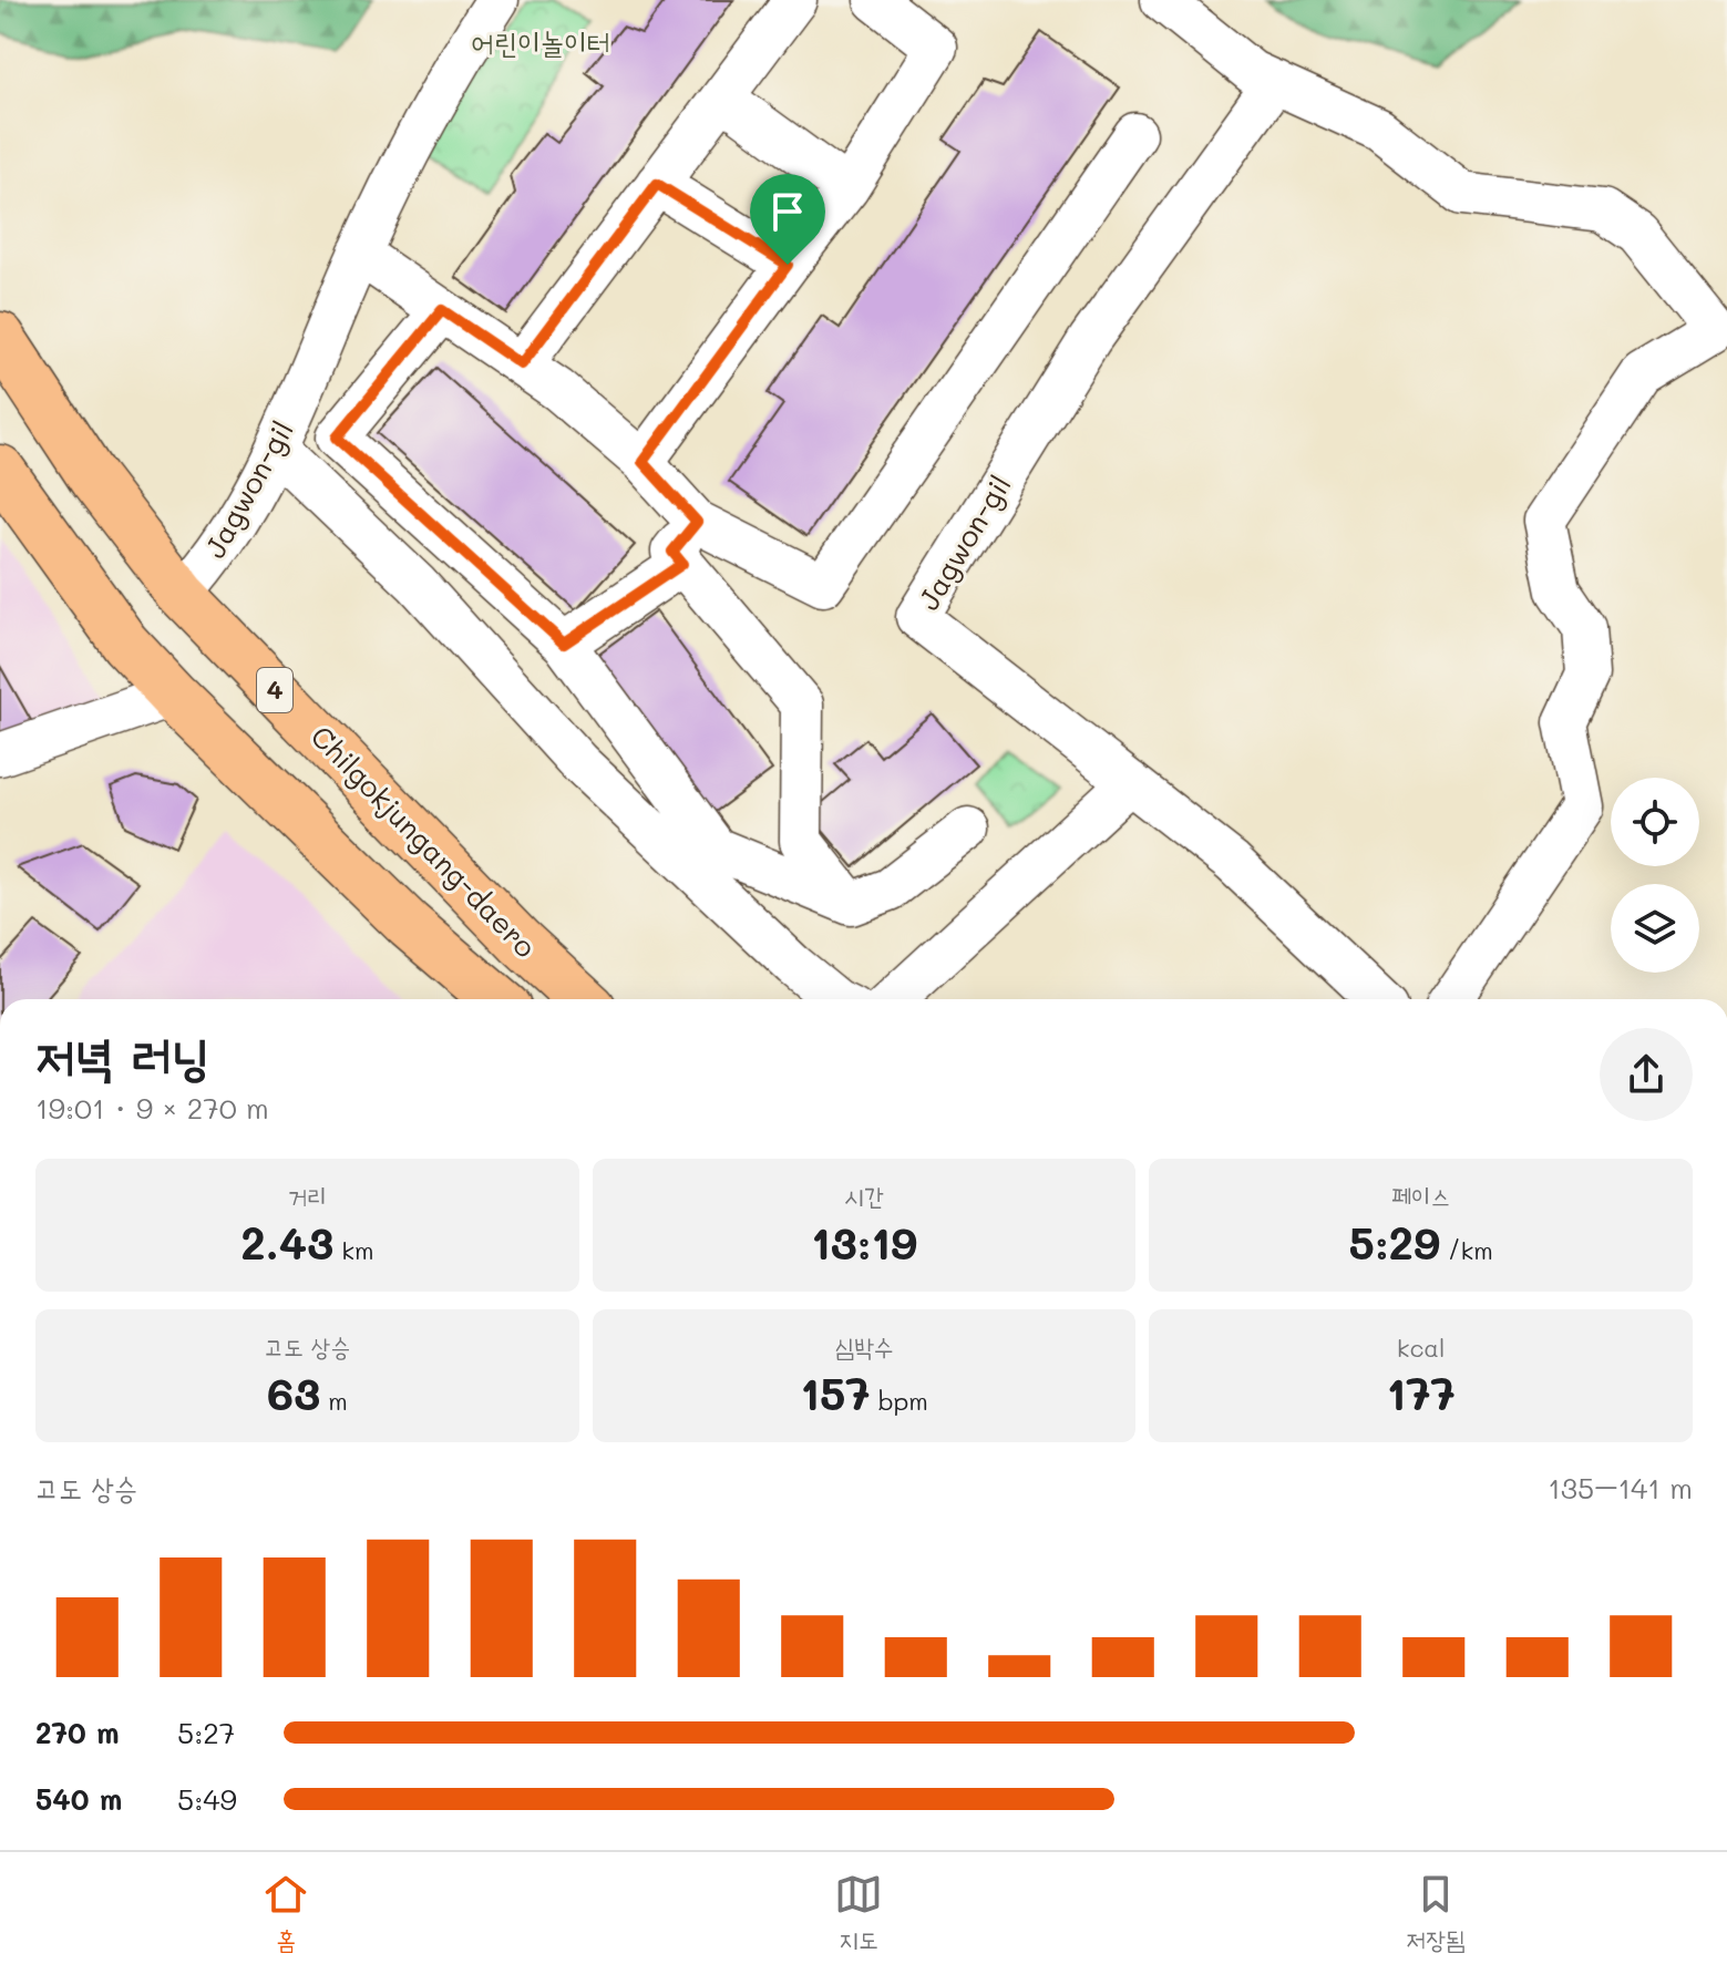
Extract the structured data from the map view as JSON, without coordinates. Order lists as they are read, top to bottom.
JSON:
{
  "streets": {
    "main road": ["4", "Chilgokjungang-daero"],
    "street": ["Jagwon-gil"]
  },
  "crossings": [
    ["Jagwon-gil", "Chilgokjungang-daero"]
  ],
  "parks": ["어린이놀이터"],
  "page": {
    "heading": ["저녁 러닝", "19:01 · 9 × 270 m"],
    "stats": [
      ["거리", "2.43 km"],
      ["시간", "13:19"],
      ["페이스", "5:29 /km"],
      ["고도 상승", "63 m"],
      ["심박수", "157 bpm"],
      ["kcal", "177"]
    ],
    "chart": ["고도 상승", "135–141 m"],
    "list": [
      {
        "name": "270 m",
        "note": "5:27"
      },
      {
        "name": "540 m",
        "note": "5:49"
      }
    ],
    "tabs": ["홈", "지도", "저장됨"]
  }
}
